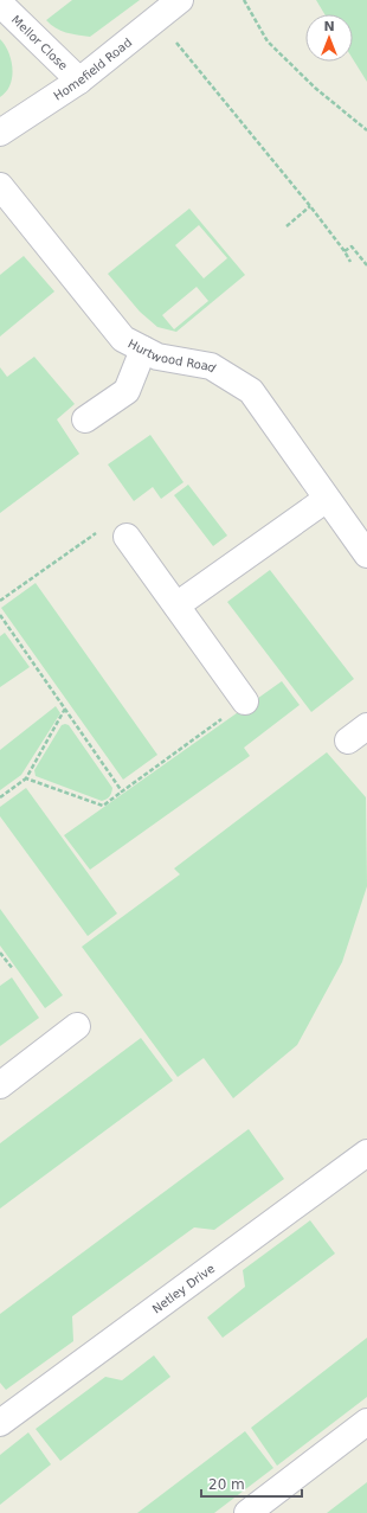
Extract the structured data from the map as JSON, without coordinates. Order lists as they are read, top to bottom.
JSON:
{
  "streets": {
    "street": [
      "Mellor Close",
      "Homefield Road",
      "Hurtwood Road",
      "Netley Drive"
    ]
  },
  "crossings": [
    ["Mellor Close", "Homefield Road"]
  ],
  "scale_bar": "20 m",
  "north": "top"
}
